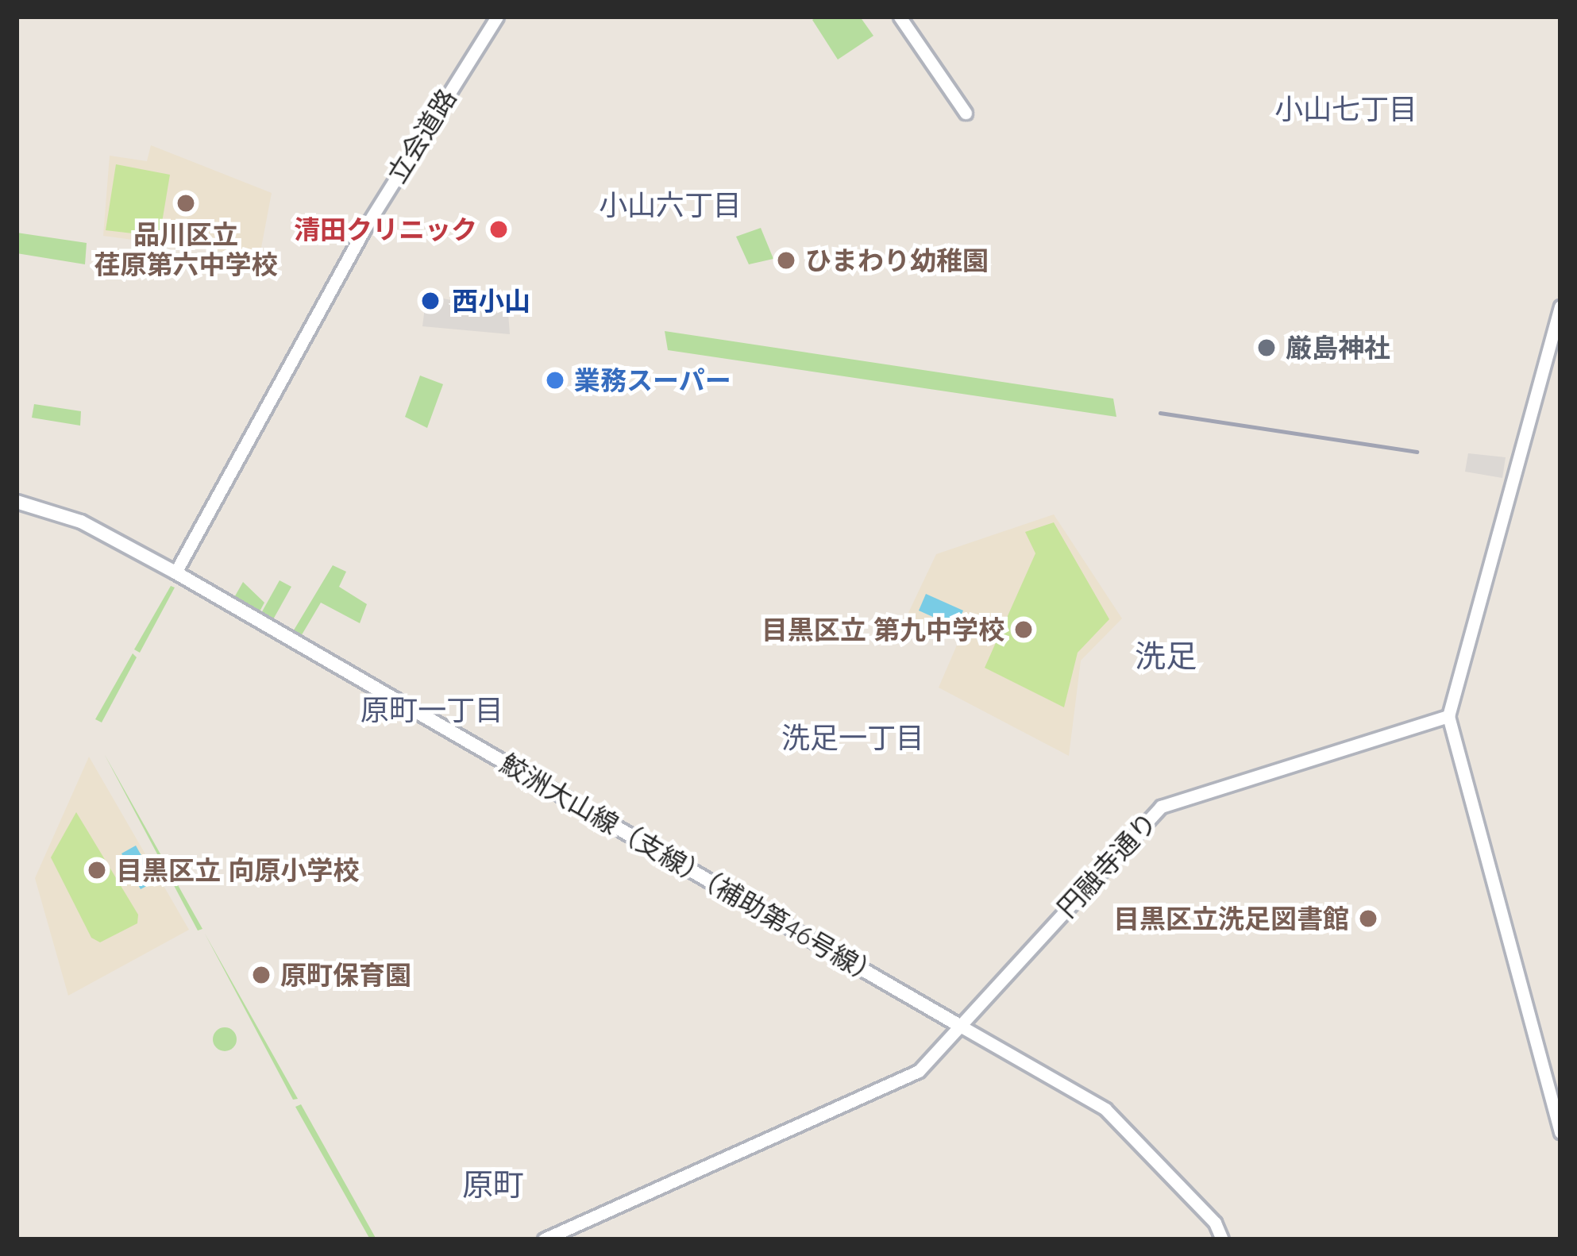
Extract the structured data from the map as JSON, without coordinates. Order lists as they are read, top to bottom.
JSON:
{
  "streets": {
    "main road": ["鮫洲大山線（支線）（補助第46号線）"],
    "street": ["立会道路", "円融寺通り"]
  },
  "crossings": [
    ["立会道路", "鮫洲大山線（支線）（補助第46号線）"],
    ["円融寺通り", "鮫洲大山線（支線）（補助第46号線）"]
  ],
  "districts": [
    "小山七丁目",
    "小山六丁目",
    "洗足",
    "原町一丁目",
    "洗足一丁目",
    "原町"
  ],
  "places": [
    "品川区立 荏原第六中学校",
    "清田クリニック",
    "ひまわり幼稚園",
    "西小山",
    "厳島神社",
    "業務スーパー",
    "目黒区立 第九中学校",
    "目黒区立 向原小学校",
    "目黒区立洗足図書館",
    "原町保育園"
  ]
}
